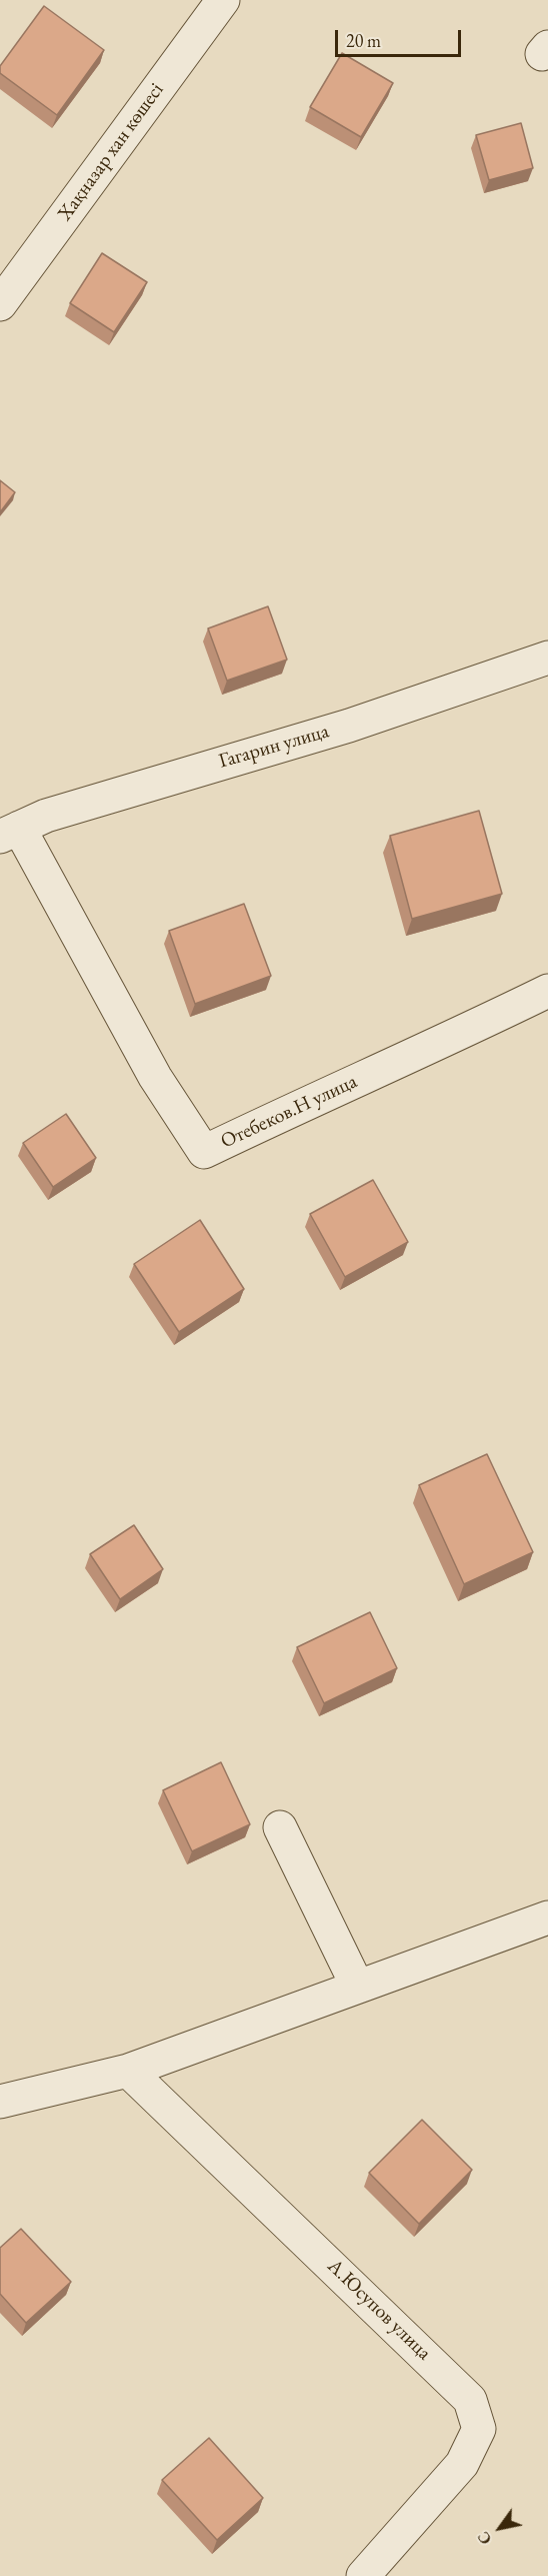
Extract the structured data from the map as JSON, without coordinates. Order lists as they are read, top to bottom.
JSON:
{
  "streets": {
    "street": [
      "Хақназар хан көшесі",
      "Гагарин улица",
      "Отебеков.Н улица",
      "А.Юсупов улица"
    ]
  },
  "crossings": [
    ["Гагарин улица", "Отебеков.Н улица"]
  ],
  "scale_bar": "20 m",
  "north": "bottom left"
}
